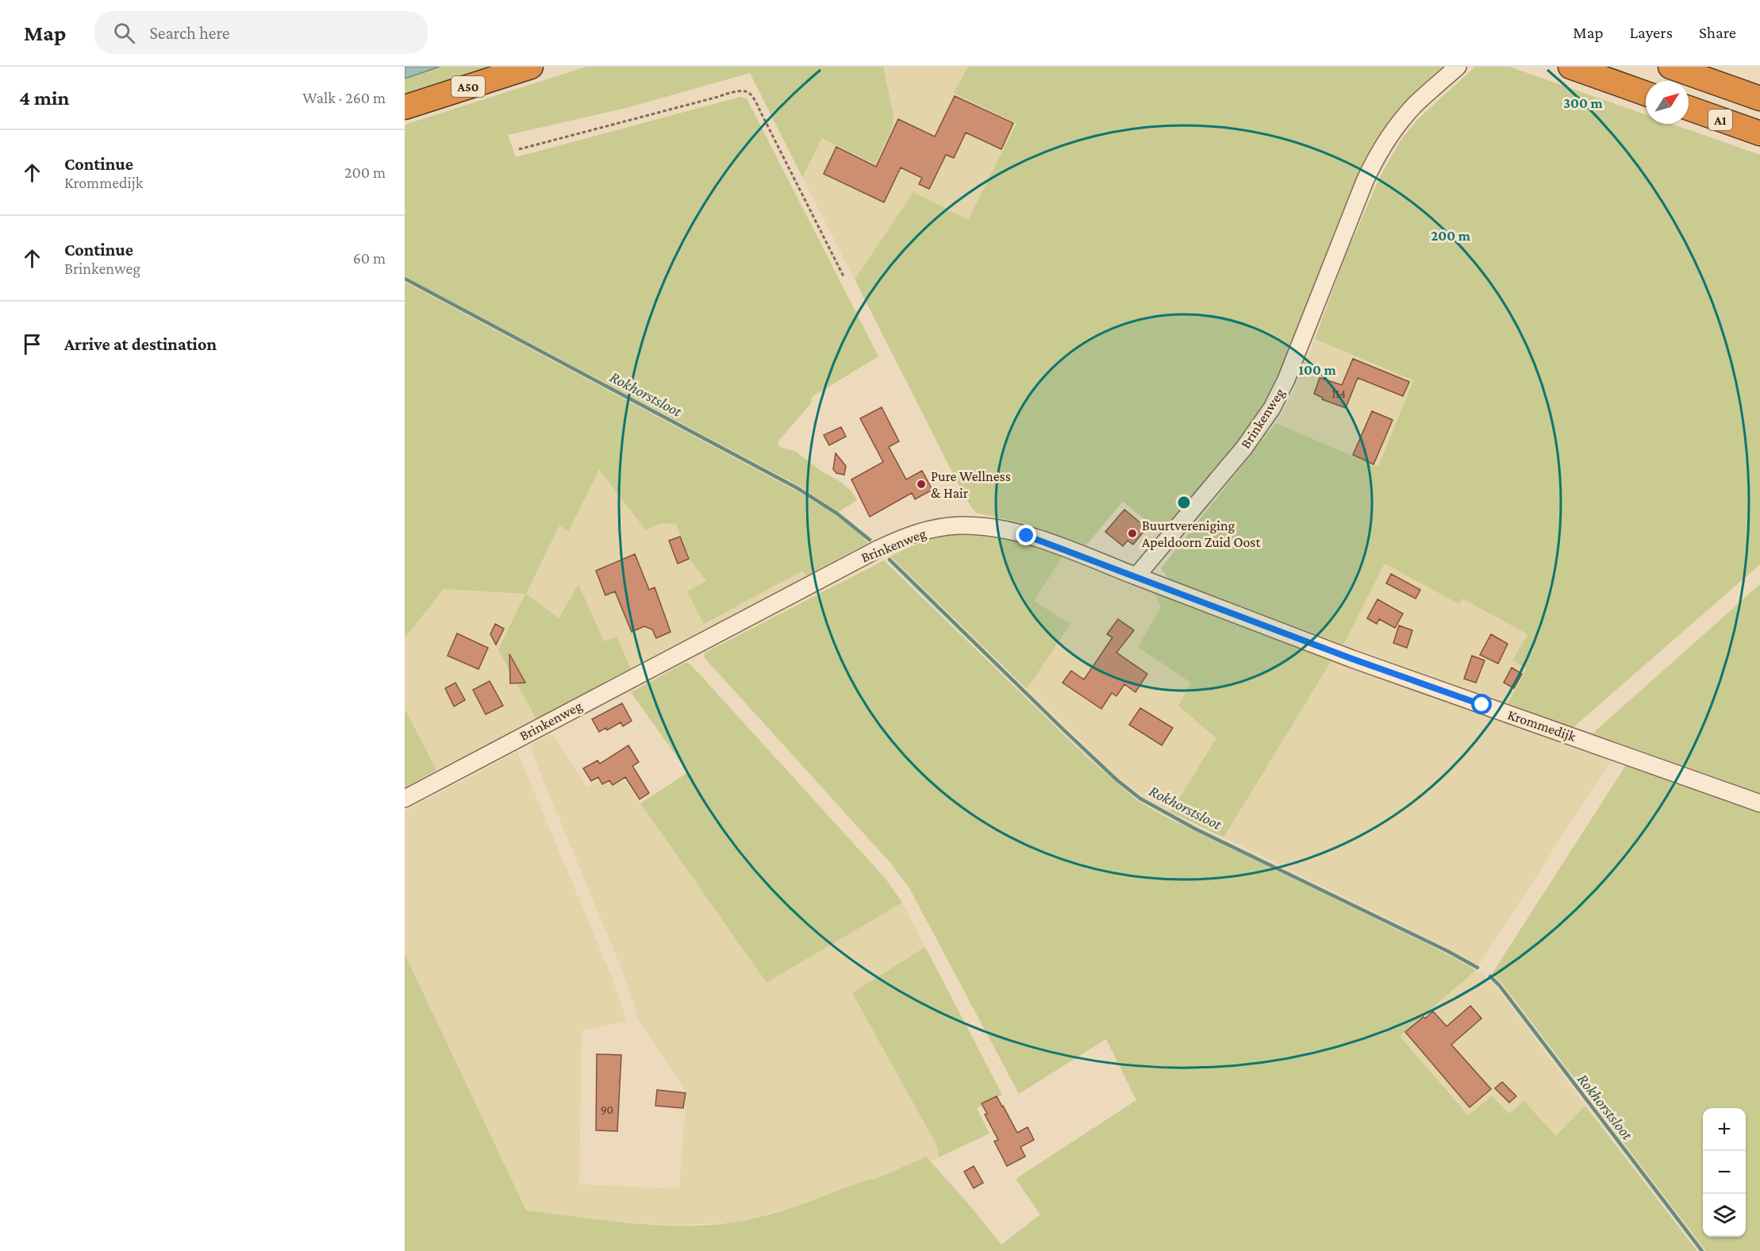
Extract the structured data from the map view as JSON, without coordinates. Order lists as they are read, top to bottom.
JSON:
{
  "streets": {
    "highway": ["A50", "A1"],
    "street": ["Brinkenweg", "Krommedijk"]
  },
  "crossings": [
    ["Brinkenweg", "Krommedijk"]
  ],
  "water": ["Rokhorstsloot"],
  "places": ["Pure Wellness & Hair", "Buurtvereniging Apeldoorn Zuid Oost"],
  "house_numbers": ["114", "90"],
  "north": "top right",
  "page": {
    "header": "Map",
    "search": "Search here",
    "nav": ["Map", "Layers", "Share"],
    "heading": ["4 min", "Walk · 260 m"],
    "list": [
      ["Continue", "Krommedijk", "200 m"],
      ["Continue", "Brinkenweg", "60 m"],
      "Arrive at destination"
    ],
    "map_buttons": ["+", "−"]
  },
  "rings": ["300 m", "200 m", "100 m"]
}
